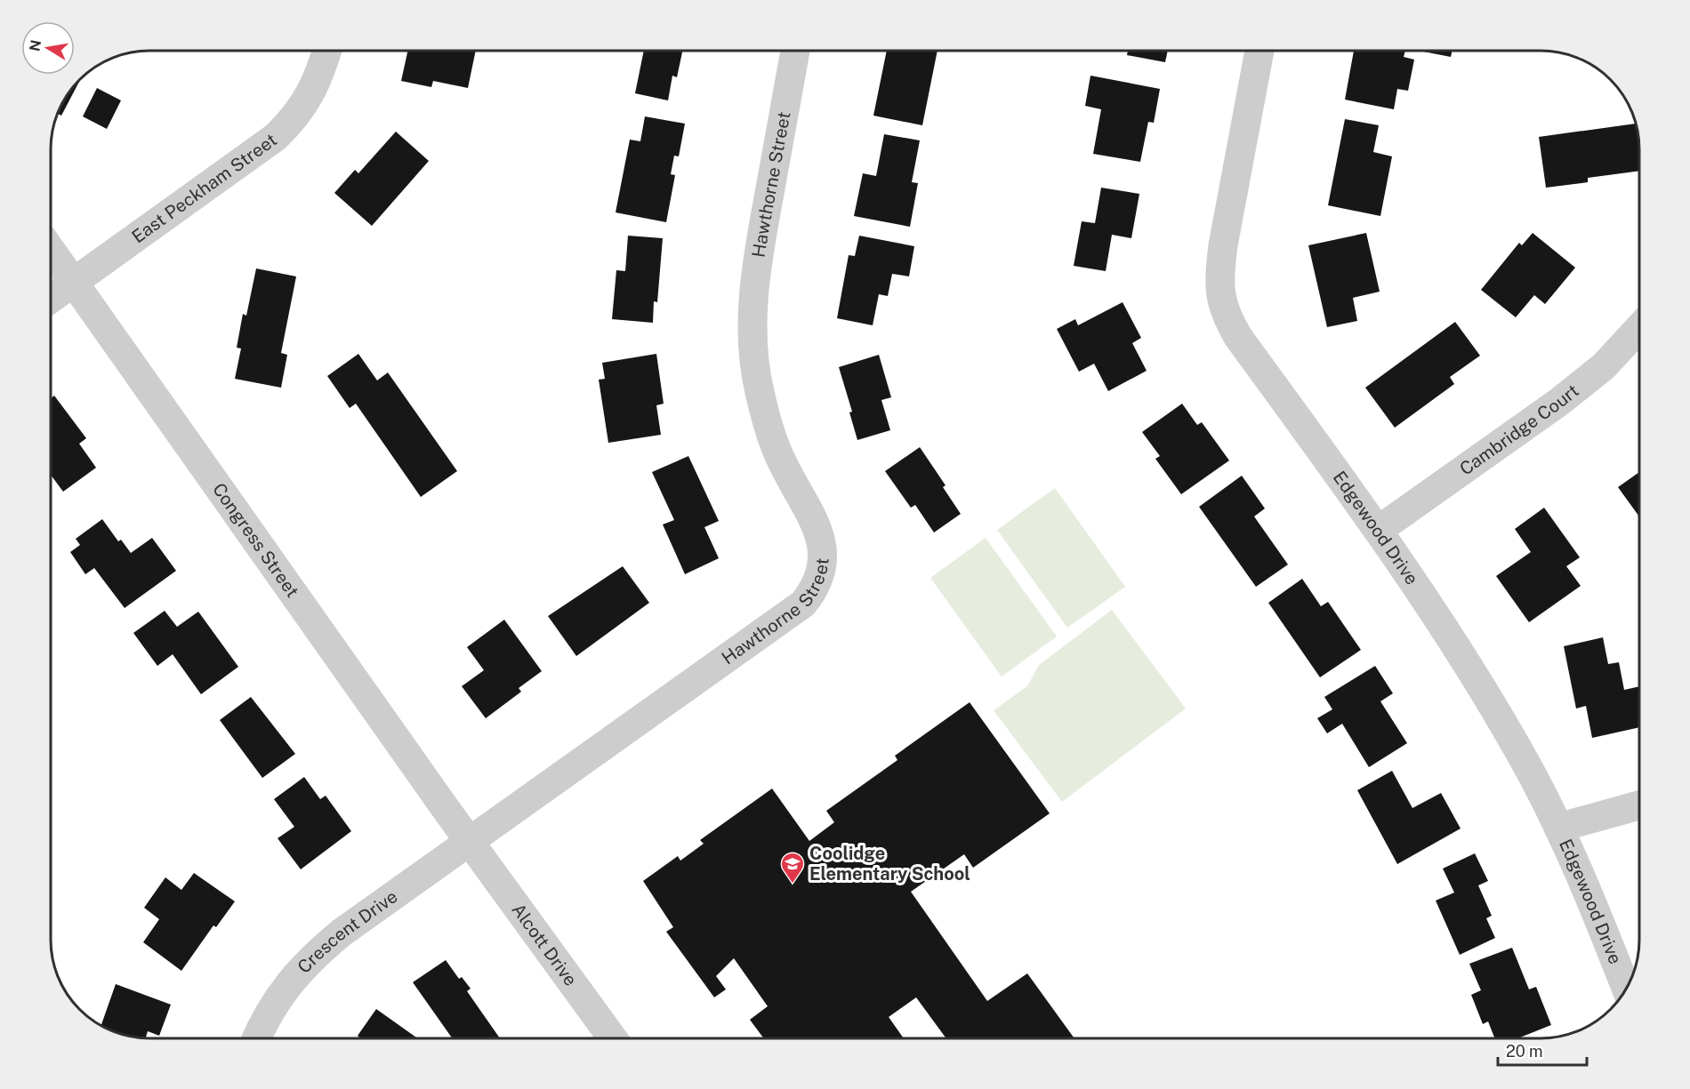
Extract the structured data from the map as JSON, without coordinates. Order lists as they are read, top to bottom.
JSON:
{
  "streets": {
    "street": [
      "Hawthorne Street",
      "East Peckham Street",
      "Cambridge Court",
      "Edgewood Drive",
      "Congress Street",
      "Crescent Drive",
      "Alcott Drive"
    ]
  },
  "crossings": [
    ["Hawthorne Street", "Congress Street"],
    ["Hawthorne Street", "Crescent Drive"],
    ["Hawthorne Street", "Alcott Drive"],
    ["East Peckham Street", "Congress Street"],
    ["Cambridge Court", "Edgewood Drive"],
    ["Congress Street", "Crescent Drive"],
    ["Congress Street", "Alcott Drive"],
    ["Crescent Drive", "Alcott Drive"]
  ],
  "places": {
    "school or university": ["Coolidge Elementary School"]
  },
  "scale_bar": "20 m",
  "north": "left"
}
